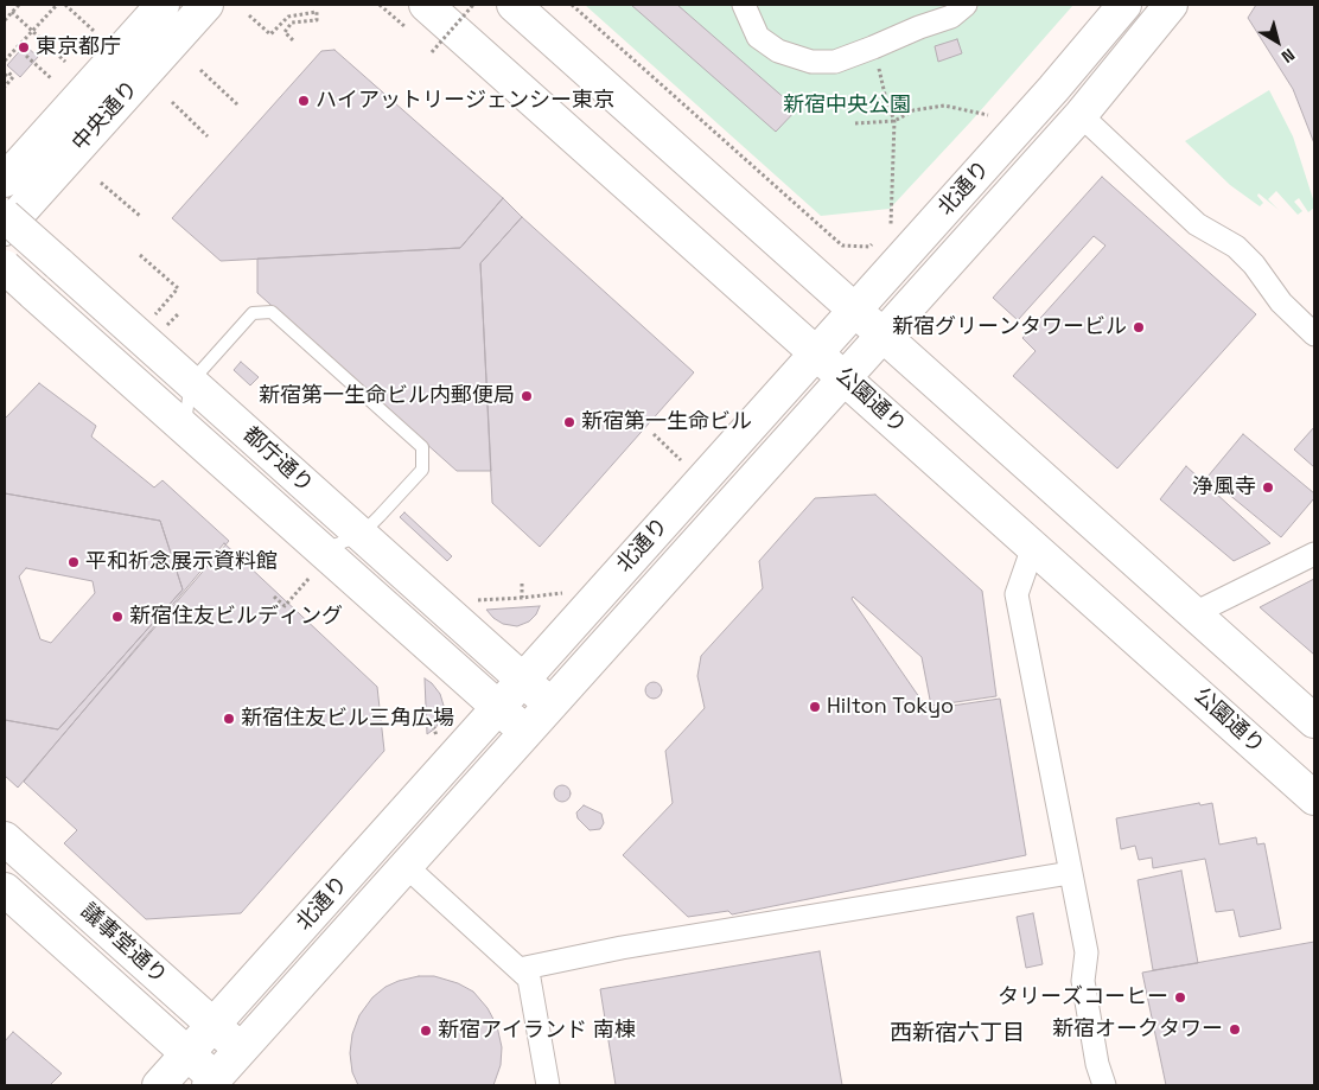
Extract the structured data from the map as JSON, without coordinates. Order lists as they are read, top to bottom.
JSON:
{
  "streets": {
    "main road": [
      "中央通り",
      "北通り",
      "公園通り",
      "都庁通り",
      "議事堂通り"
    ]
  },
  "crossings": [
    ["北通り", "公園通り"],
    ["北通り", "都庁通り"],
    ["北通り", "議事堂通り"]
  ],
  "districts": ["西新宿六丁目"],
  "parks": ["新宿中央公園"],
  "places": [
    "東京都庁",
    "ハイアットリージェンシー東京",
    "新宿グリーンタワービル",
    "新宿第一生命ビル内郵便局",
    "新宿第一生命ビル",
    "浄風寺",
    "平和祈念展示資料館",
    "新宿住友ビルディング",
    "Hilton Tokyo",
    "新宿住友ビル三角広場",
    "タリーズコーヒー",
    "新宿オークタワー",
    "新宿アイランド 南棟"
  ],
  "north": "bottom right"
}
